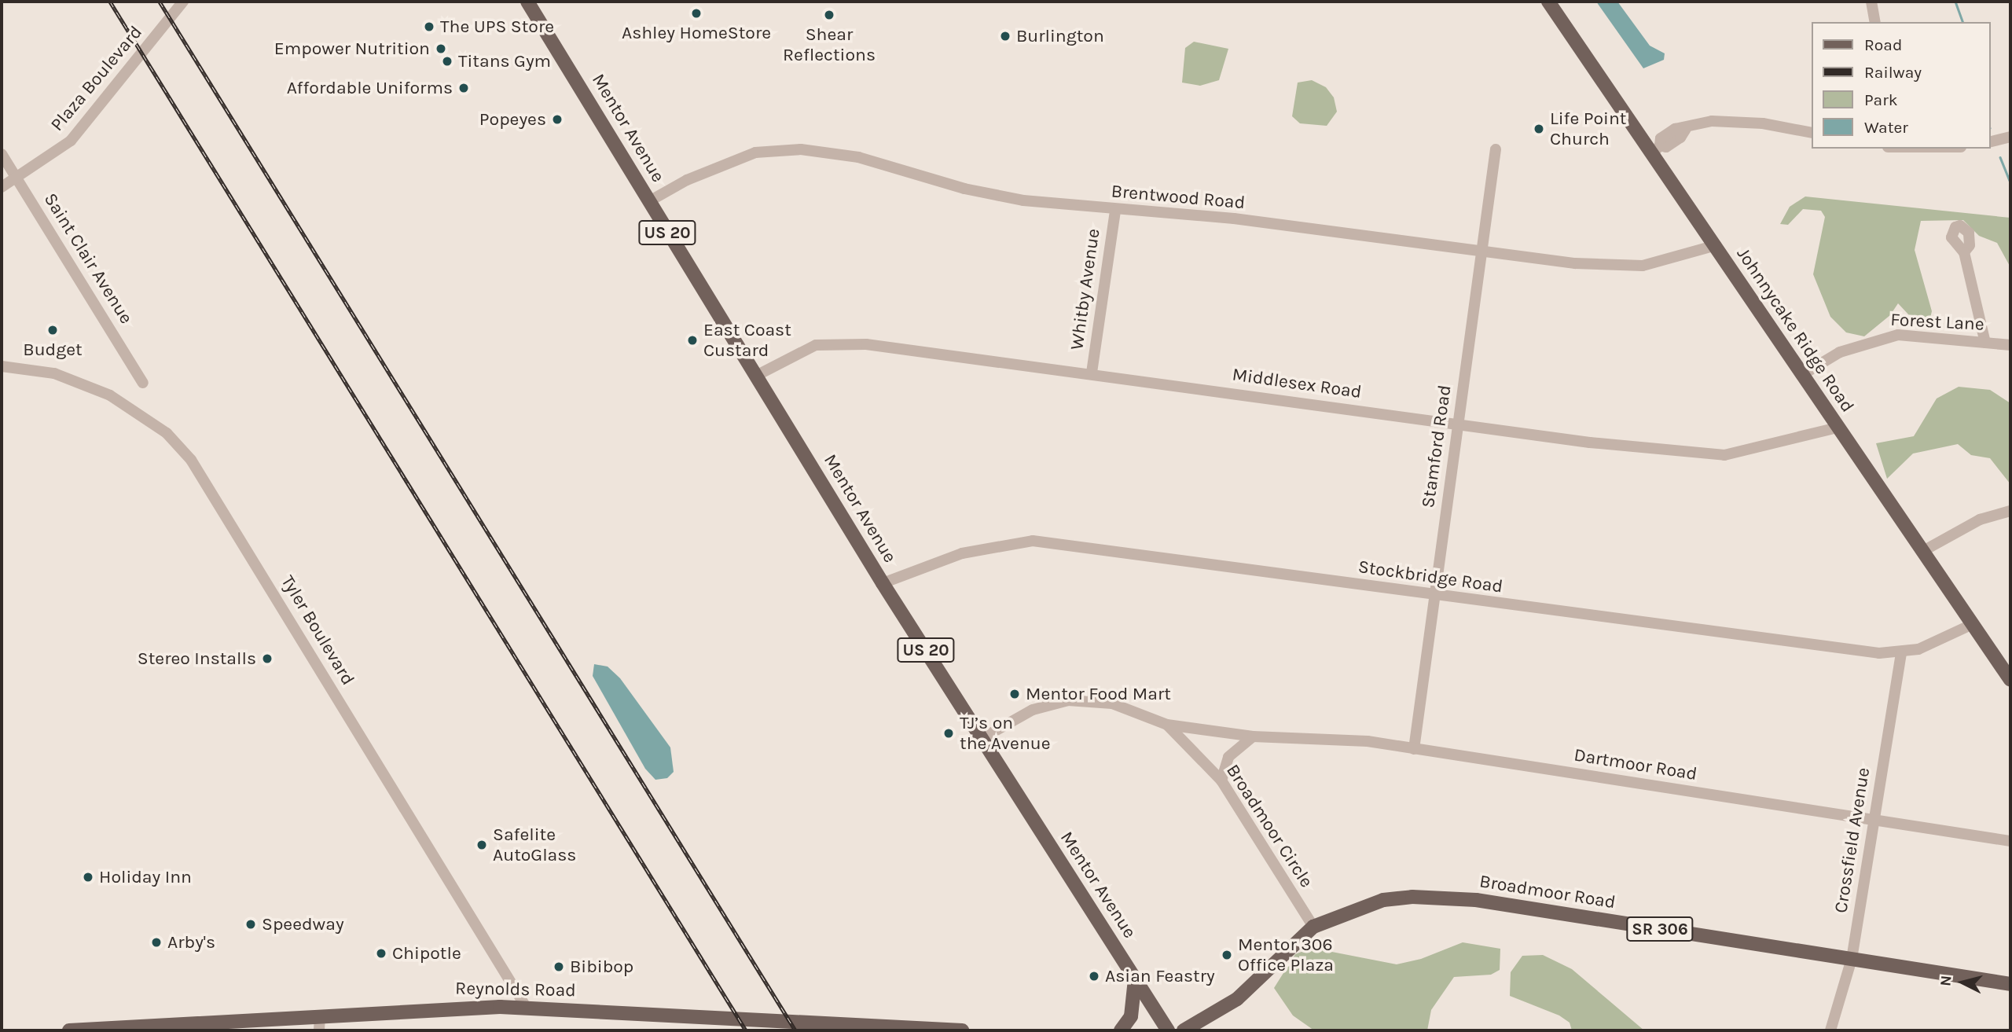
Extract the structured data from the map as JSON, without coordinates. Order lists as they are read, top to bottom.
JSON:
{
  "streets": {
    "main road": [
      "Mentor Avenue",
      "US 20",
      "Johnnycake Ridge Road",
      "Broadmoor Road",
      "SR 306",
      "Reynolds Road"
    ],
    "street": [
      "Plaza Boulevard",
      "Brentwood Road",
      "Saint Clair Avenue",
      "Whitby Avenue",
      "Forest Lane",
      "Middlesex Road",
      "Stamford Road",
      "Stockbridge Road",
      "Tyler Boulevard",
      "Dartmoor Road",
      "Broadmoor Circle",
      "Crossfield Avenue"
    ]
  },
  "crossings": [
    ["Plaza Boulevard", "Saint Clair Avenue"],
    ["Mentor Avenue", "Brentwood Road"],
    ["Mentor Avenue", "Middlesex Road"],
    ["Mentor Avenue", "Stockbridge Road"],
    ["Mentor Avenue", "Dartmoor Road"],
    ["Brentwood Road", "Whitby Avenue"],
    ["Brentwood Road", "Johnnycake Ridge Road"],
    ["Brentwood Road", "Stamford Road"],
    ["Whitby Avenue", "Middlesex Road"],
    ["Forest Lane", "Johnnycake Ridge Road"],
    ["Johnnycake Ridge Road", "Middlesex Road"],
    ["Johnnycake Ridge Road", "Stockbridge Road"],
    ["Middlesex Road", "Stamford Road"],
    ["Stamford Road", "Stockbridge Road"],
    ["Stamford Road", "Dartmoor Road"],
    ["Stockbridge Road", "Crossfield Avenue"],
    ["Tyler Boulevard", "Reynolds Road"],
    ["Dartmoor Road", "Broadmoor Circle"],
    ["Dartmoor Road", "Crossfield Avenue"],
    ["Broadmoor Circle", "Broadmoor Road"],
    ["Crossfield Avenue", "Broadmoor Road"]
  ],
  "places": [
    "Ashley HomeStore",
    "Shear Reflections",
    "The UPS Store",
    "Burlington",
    "Empower Nutrition",
    "Titans Gym",
    "Affordable Uniforms",
    "Popeyes",
    "Life Point Church",
    "Budget",
    "East Coast Custard",
    "Stereo Installs",
    "Mentor Food Mart",
    "TJ’s on the Avenue",
    "Safelite AutoGlass",
    "Holiday Inn",
    "Speedway",
    "Arby's",
    "Chipotle",
    "Mentor 306 Office Plaza",
    "Bibibop",
    "Asian Feastry"
  ],
  "legend": [
    "Road",
    "Railway",
    "Park",
    "Water"
  ],
  "north": "left"
}
